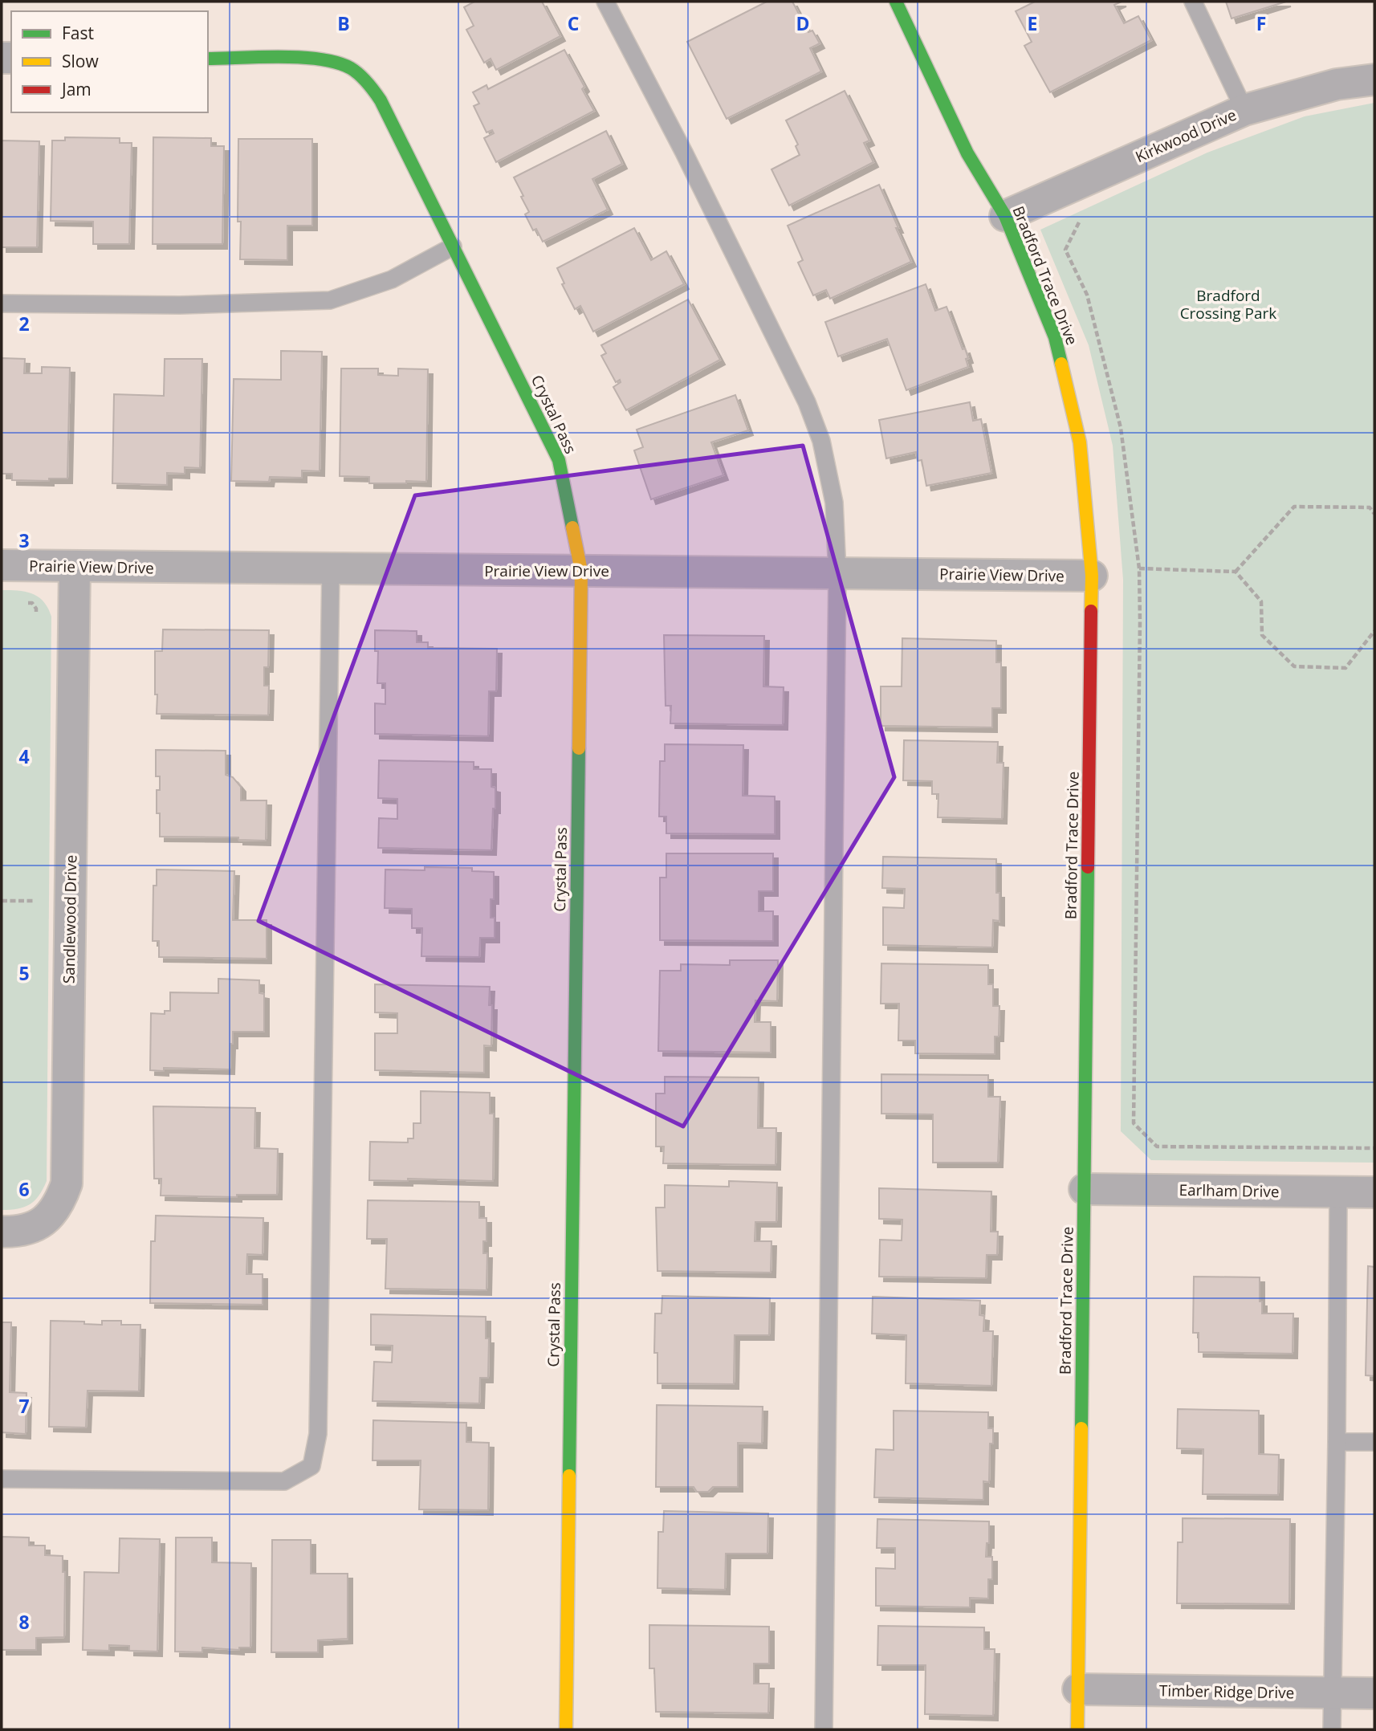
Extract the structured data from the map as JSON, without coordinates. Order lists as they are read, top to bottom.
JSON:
{
  "streets": {
    "street": [
      "Kirkwood Drive",
      "Bradford Trace Drive",
      "Crystal Pass",
      "Prairie View Drive",
      "Sandlewood Drive",
      "Earlham Drive",
      "Timber Ridge Drive"
    ]
  },
  "crossings": [
    ["Kirkwood Drive", "Bradford Trace Drive"],
    ["Bradford Trace Drive", "Prairie View Drive"],
    ["Bradford Trace Drive", "Earlham Drive"],
    ["Bradford Trace Drive", "Timber Ridge Drive"],
    ["Crystal Pass", "Prairie View Drive"],
    ["Prairie View Drive", "Sandlewood Drive"]
  ],
  "parks": ["Bradford Crossing Park"],
  "legend": ["Fast", "Slow", "Jam"],
  "grid": {
    "columns": [
      "B",
      "C",
      "D",
      "E",
      "F"
    ],
    "rows": [
      "2",
      "3",
      "4",
      "5",
      "6",
      "7",
      "8"
    ]
  }
}
